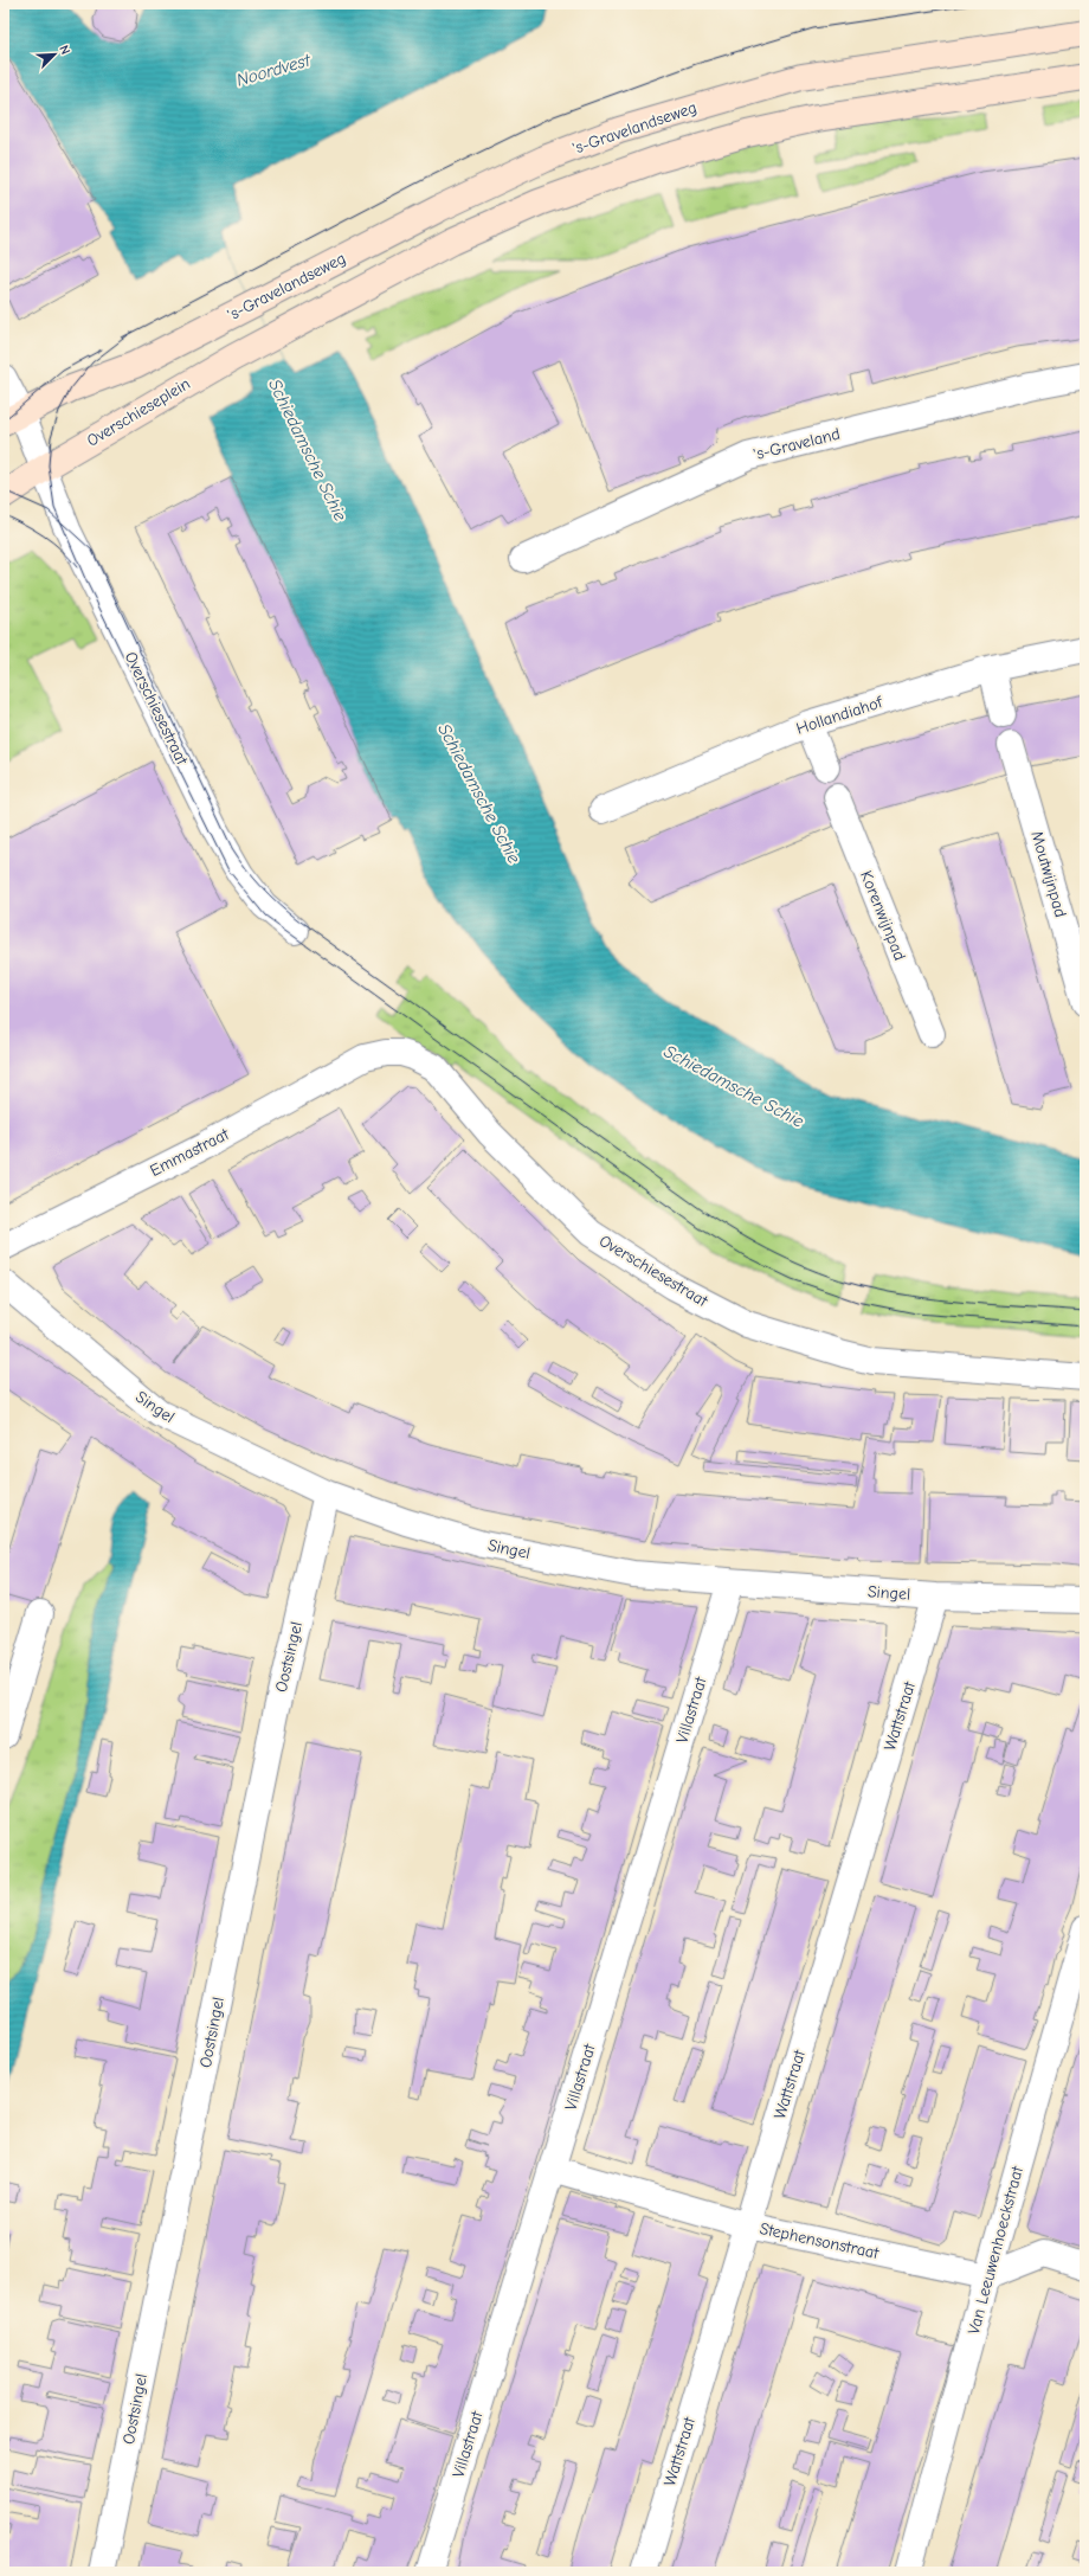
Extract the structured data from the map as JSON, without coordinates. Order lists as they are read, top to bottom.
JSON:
{
  "streets": {
    "main road": ["'s-Gravelandseweg", "Overschieseplein"],
    "street": [
      "'s-Graveland",
      "Overschiesestraat",
      "Hollandiahof",
      "Moutwijnpad",
      "Korenwijnpad",
      "Emmastraat",
      "Singel",
      "Oostsingel",
      "Villastraat",
      "Wattstraat",
      "Stephensonstraat",
      "Van Leeuwenhoeckstraat"
    ]
  },
  "crossings": [
    ["Overschieseplein", "Overschiesestraat"],
    ["Overschiesestraat", "Emmastraat"],
    ["Singel", "Oostsingel"],
    ["Singel", "Villastraat"],
    ["Singel", "Wattstraat"],
    ["Villastraat", "Stephensonstraat"],
    ["Wattstraat", "Stephensonstraat"],
    ["Stephensonstraat", "Van Leeuwenhoeckstraat"]
  ],
  "water": ["Noordvest", "Schiedamsche Schie"],
  "north": "top right"
}
